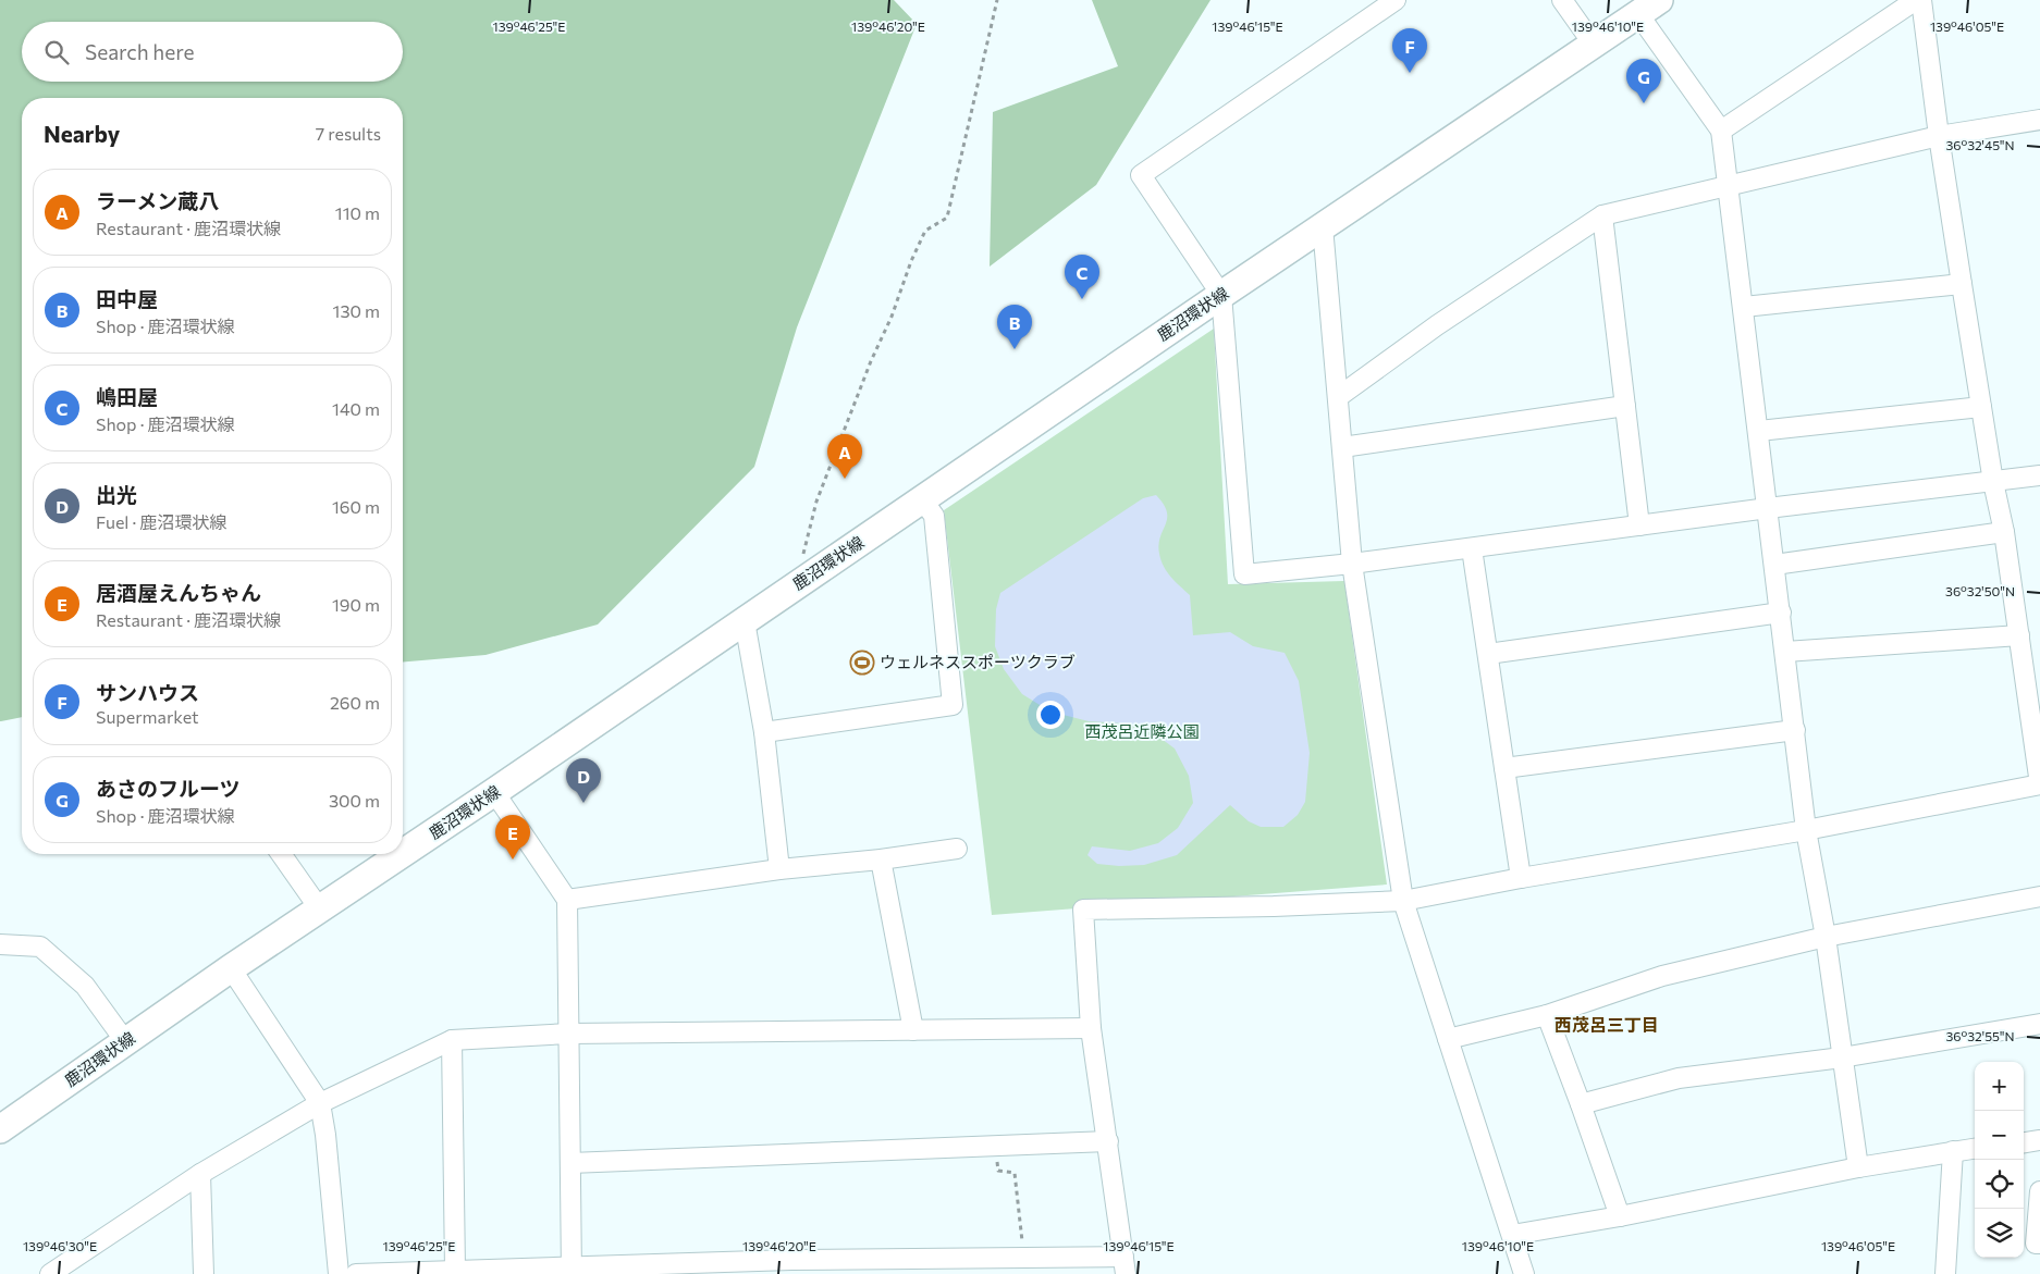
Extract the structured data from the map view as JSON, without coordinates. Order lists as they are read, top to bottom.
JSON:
{
  "streets": {
    "main road": ["鹿沼環状線"]
  },
  "districts": ["西茂呂三丁目"],
  "parks": ["西茂呂近隣公園"],
  "places": {
    "sports": ["ウェルネススポーツクラブ"]
  },
  "page": {
    "search": "Search here",
    "pins": [
      "F",
      "G",
      "C",
      "B",
      "A",
      "D",
      "E"
    ],
    "heading": ["Nearby", "7 results"],
    "list": [
      {
        "mark": "A",
        "name": "ラーメン蔵八",
        "note": "Restaurant · 鹿沼環状線",
        "value": "110 m"
      },
      {
        "mark": "B",
        "name": "田中屋",
        "note": "Shop · 鹿沼環状線",
        "value": "130 m"
      },
      {
        "mark": "C",
        "name": "嶋田屋",
        "note": "Shop · 鹿沼環状線",
        "value": "140 m"
      },
      {
        "mark": "D",
        "name": "出光",
        "note": "Fuel · 鹿沼環状線",
        "value": "160 m"
      },
      {
        "mark": "E",
        "name": "居酒屋えんちゃん",
        "note": "Restaurant · 鹿沼環状線",
        "value": "190 m"
      },
      {
        "mark": "F",
        "name": "サンハウス",
        "note": "Supermarket",
        "value": "260 m"
      },
      {
        "mark": "G",
        "name": "あさのフルーツ",
        "note": "Shop · 鹿沼環状線",
        "value": "300 m"
      }
    ],
    "map_buttons": ["+", "−"]
  },
  "coordinates": [
    "139°46'25\"E",
    "139°46'20\"E",
    "139°46'15\"E",
    "139°46'10\"E",
    "139°46'05\"E",
    "36°32'45\"N",
    "36°32'50\"N",
    "36°32'55\"N",
    "139°46'30\"E"
  ]
}
